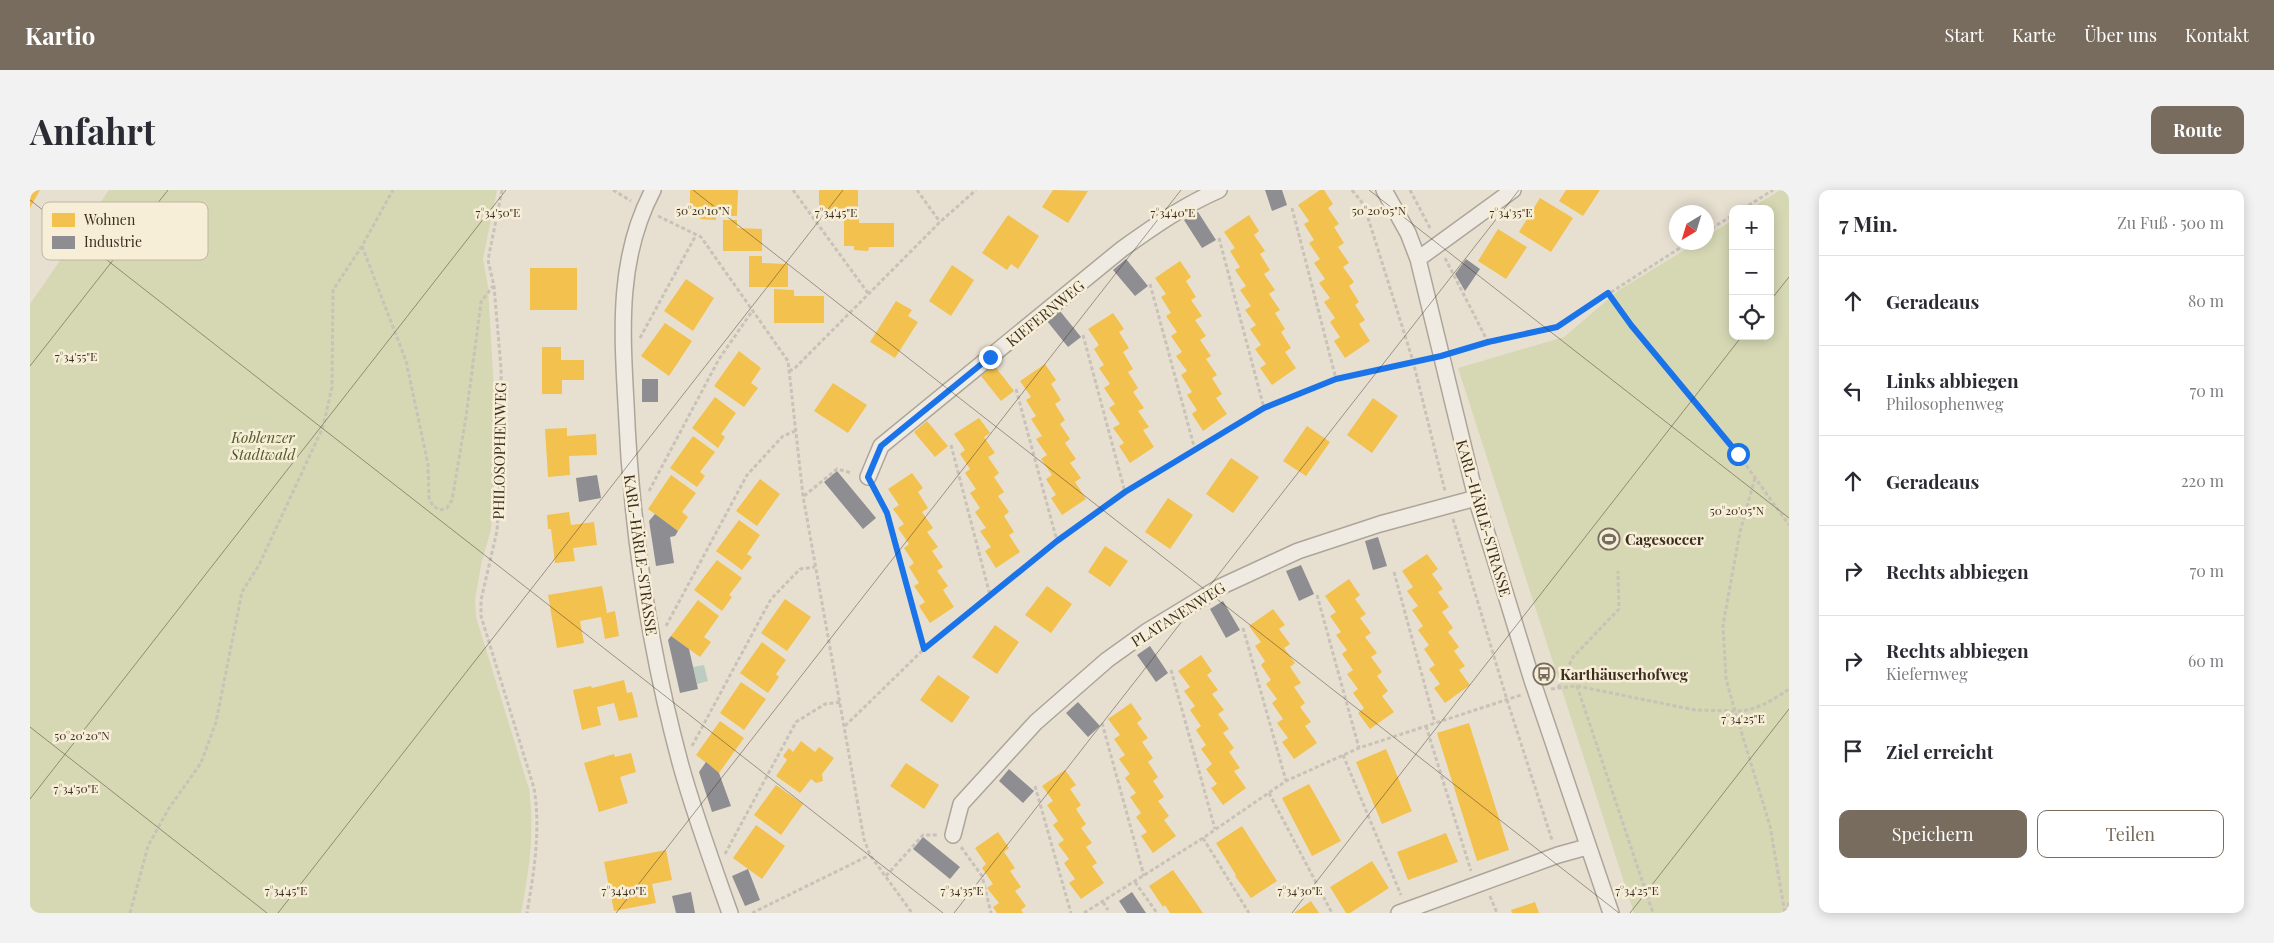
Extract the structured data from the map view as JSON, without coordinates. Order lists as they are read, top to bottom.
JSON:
{
  "streets": {
    "street": ["KIEFERNWEG", "KARL-HÄRLE-STRASSE", "PLATANENWEG"],
    "path": ["PHILOSOPHENWEG"]
  },
  "crossings": [
    ["KARL-HÄRLE-STRASSE", "PLATANENWEG"]
  ],
  "parks": ["Koblenzer Stadtwald"],
  "places": {
    "sports": ["Cagesoccer"],
    "bus stop": ["Karthäuserhofweg"]
  },
  "legend": ["Wohnen", "Industrie"],
  "north": "bottom left",
  "page": {
    "header": "Kartio",
    "nav": [
      "Start",
      "Karte",
      "Über uns",
      "Kontakt"
    ],
    "buttons": [
      "Route",
      ["Speichern", "Teilen"]
    ],
    "title": "Anfahrt",
    "heading": ["7 Min.", "Zu Fuß · 500 m"],
    "map_buttons": ["+", "−"],
    "list": [
      ["Geradeaus", "80 m"],
      ["Links abbiegen", "Philosophenweg", "70 m"],
      ["Geradeaus", "220 m"],
      ["Rechts abbiegen", "70 m"],
      ["Rechts abbiegen", "Kiefernweg", "60 m"],
      "Ziel erreicht"
    ]
  },
  "coordinates": [
    "50°20'10\"N",
    "50°20'05\"N",
    "7°34'40\"E",
    "7°34'50\"E",
    "7°34'45\"E",
    "7°34'35\"E",
    "7°34'55\"E",
    "7°34'25\"E",
    "50°20'20\"N",
    "7°34'30\"E"
  ]
}
